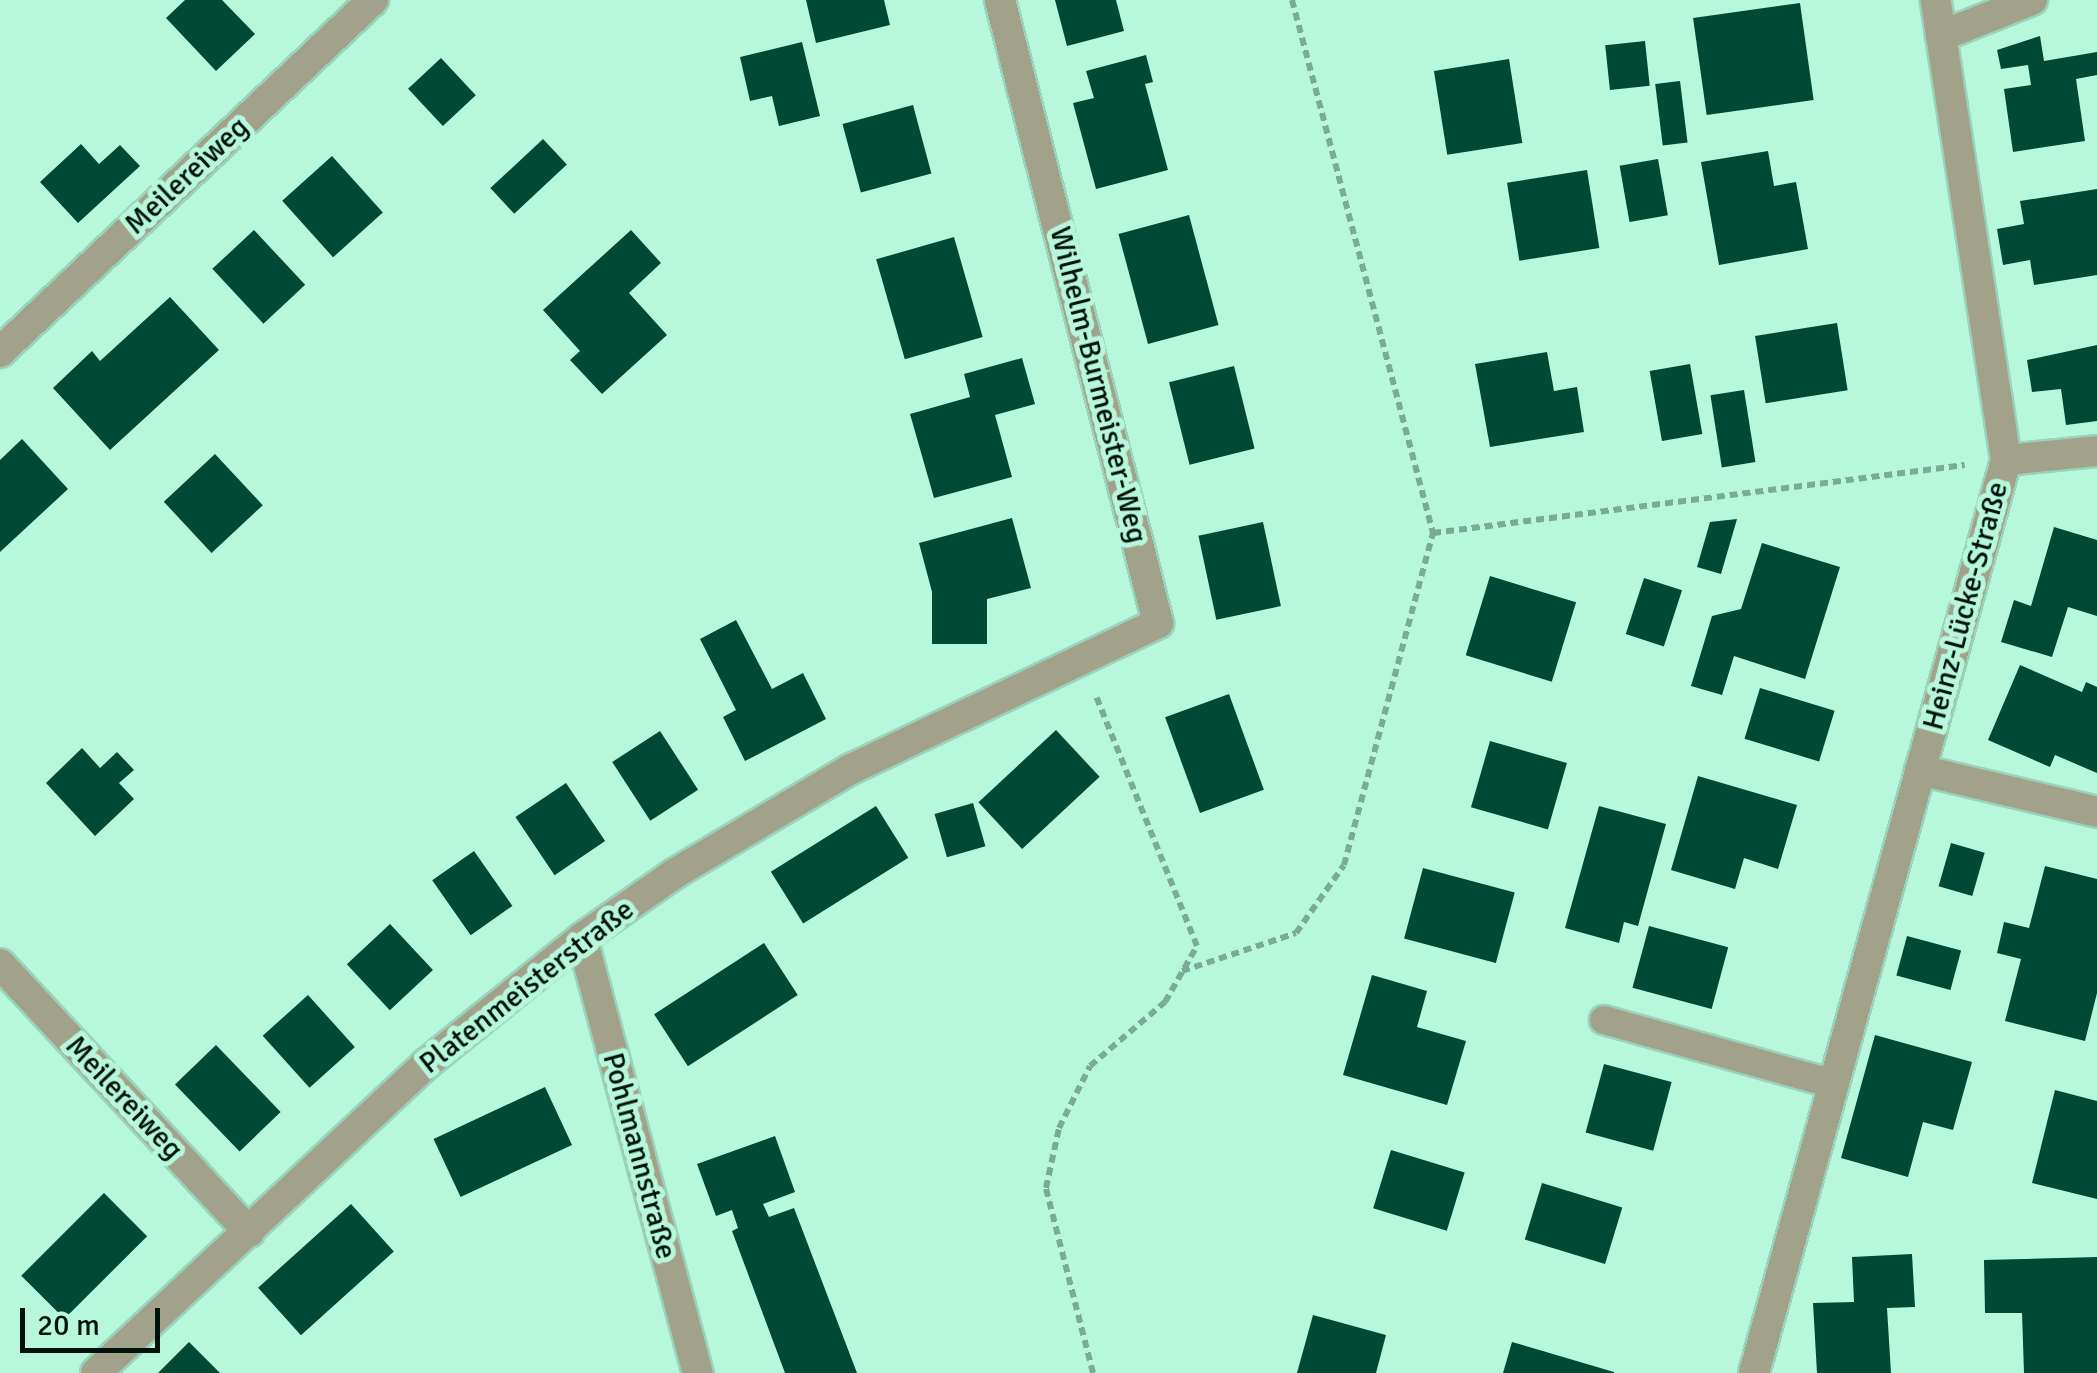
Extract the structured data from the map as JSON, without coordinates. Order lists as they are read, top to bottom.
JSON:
{
  "streets": {
    "street": [
      "Meilereiweg",
      "Wilhelm-Burmeister-Weg",
      "Heinz-Lücke-Straße",
      "Platenmeisterstraße",
      "Pohlmannstraße"
    ]
  },
  "crossings": [
    ["Meilereiweg", "Platenmeisterstraße"],
    ["Wilhelm-Burmeister-Weg", "Platenmeisterstraße"],
    ["Platenmeisterstraße", "Pohlmannstraße"]
  ],
  "scale_bar": "20 m"
}
